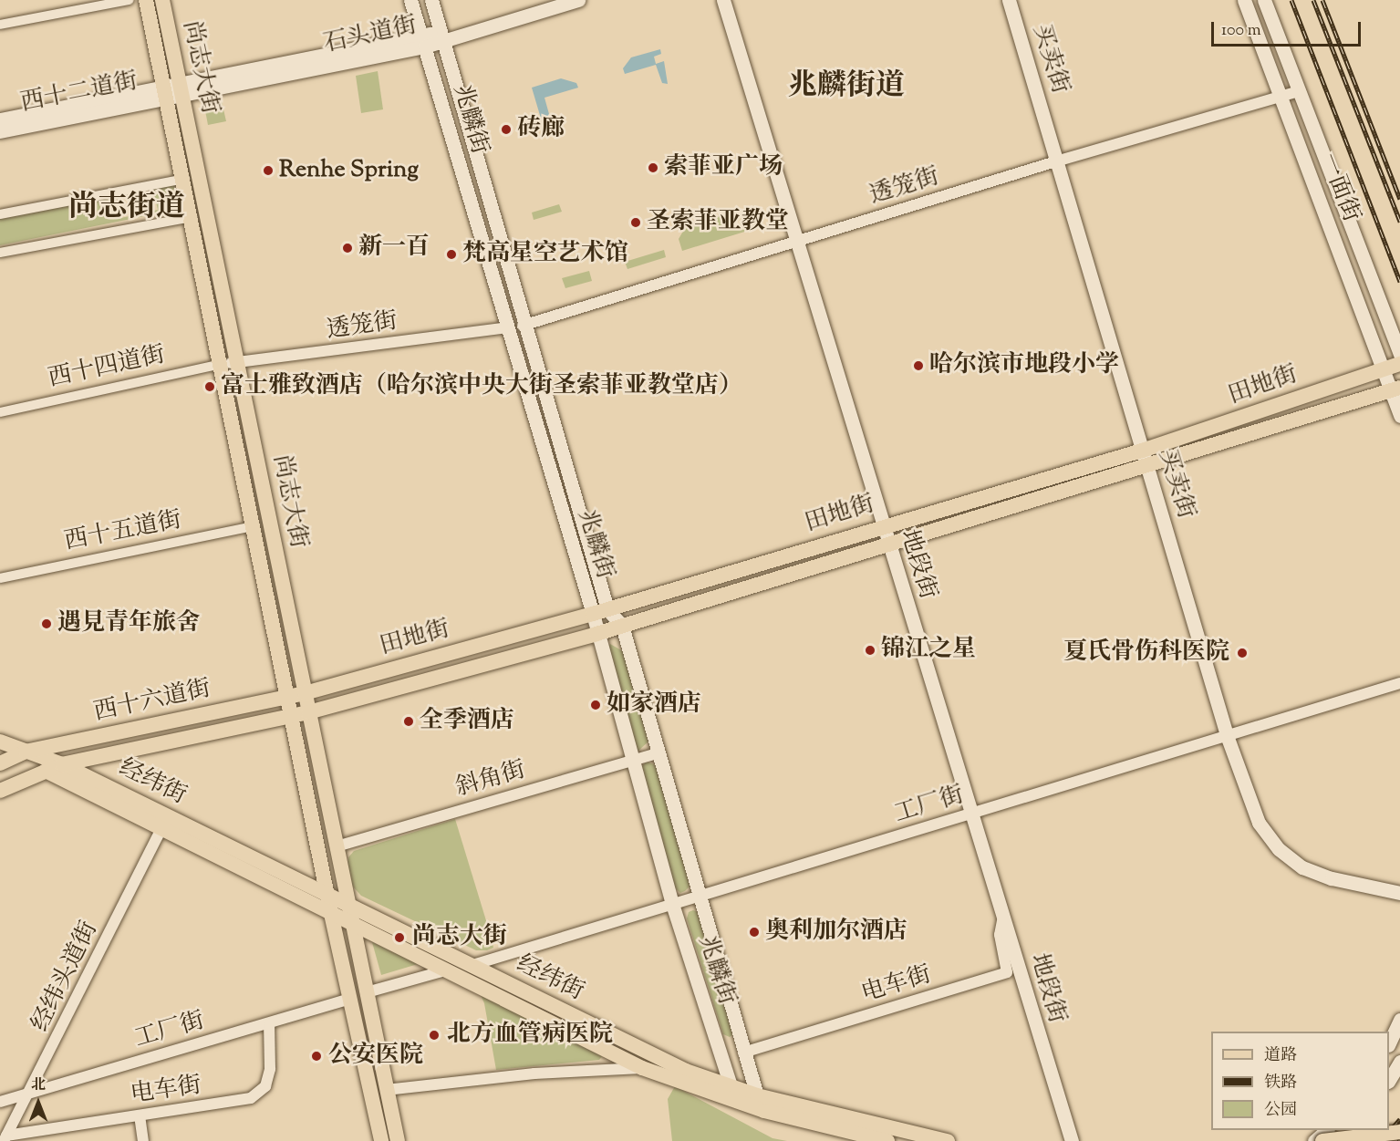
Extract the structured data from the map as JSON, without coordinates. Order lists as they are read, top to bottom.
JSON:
{
  "streets": {
    "main road": [
      "石头道街",
      "买卖街",
      "尚志大街",
      "西十二道街",
      "兆麟街",
      "一面街",
      "田地街",
      "地段街",
      "西十六道街",
      "经纬街"
    ],
    "street": [
      "透笼街",
      "西十四道街",
      "西十五道街",
      "斜角街",
      "工厂街",
      "经纬头道街",
      "电车街"
    ]
  },
  "crossings": [
    ["石头道街", "尚志大街"],
    ["石头道街", "西十二道街"],
    ["石头道街", "兆麟街"],
    ["买卖街", "透笼街"],
    ["买卖街", "田地街"],
    ["买卖街", "工厂街"],
    ["尚志大街", "西十二道街"],
    ["尚志大街", "透笼街"],
    ["尚志大街", "西十四道街"],
    ["尚志大街", "田地街"],
    ["尚志大街", "西十五道街"],
    ["尚志大街", "西十六道街"],
    ["尚志大街", "斜角街"],
    ["尚志大街", "经纬街"],
    ["尚志大街", "工厂街"],
    ["兆麟街", "透笼街"],
    ["兆麟街", "田地街"],
    ["兆麟街", "斜角街"],
    ["兆麟街", "经纬街"],
    ["兆麟街", "工厂街"],
    ["兆麟街", "电车街"],
    ["透笼街", "一面街"],
    ["透笼街", "西十四道街"],
    ["透笼街", "地段街"],
    ["一面街", "田地街"],
    ["田地街", "地段街"],
    ["田地街", "西十六道街"],
    ["地段街", "工厂街"],
    ["地段街", "电车街"],
    ["西十六道街", "经纬街"],
    ["经纬街", "工厂街"],
    ["经纬街", "经纬头道街"],
    ["工厂街", "经纬头道街"],
    ["工厂街", "电车街"],
    ["经纬头道街", "电车街"]
  ],
  "districts": ["兆麟街道", "尚志街道"],
  "places": [
    "砖廊",
    "索菲亚广场",
    "Renhe Spring",
    "圣索菲亚教堂",
    "新一百",
    "梵高星空艺术馆",
    "哈尔滨市地段小学",
    "富士雅致酒店（哈尔滨中央大街圣索菲亚教堂店）",
    "遇見青年旅舍",
    "锦江之星",
    "夏氏骨伤科医院",
    "如家酒店",
    "全季酒店",
    "奥利加尔酒店",
    "尚志大街",
    "北方血管病医院",
    "公安医院"
  ],
  "legend": ["道路", "铁路", "公园"],
  "scale_bar": "100 m",
  "north": "top"
}
